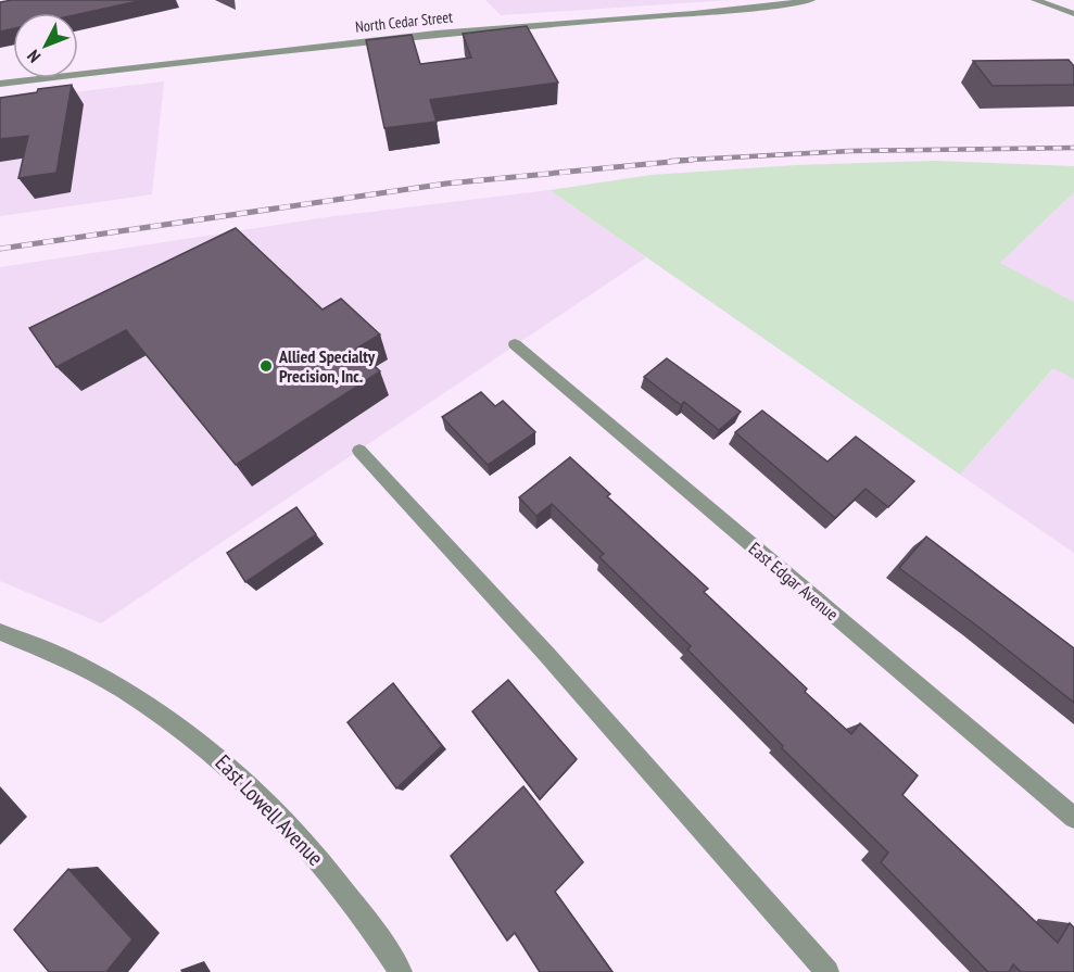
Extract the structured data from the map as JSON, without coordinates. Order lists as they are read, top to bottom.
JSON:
{
  "streets": {
    "street": ["North Cedar Street", "East Edgar Avenue", "East Lowell Avenue"]
  },
  "places": ["Allied Specialty Precision, Inc."],
  "north": "bottom left"
}
